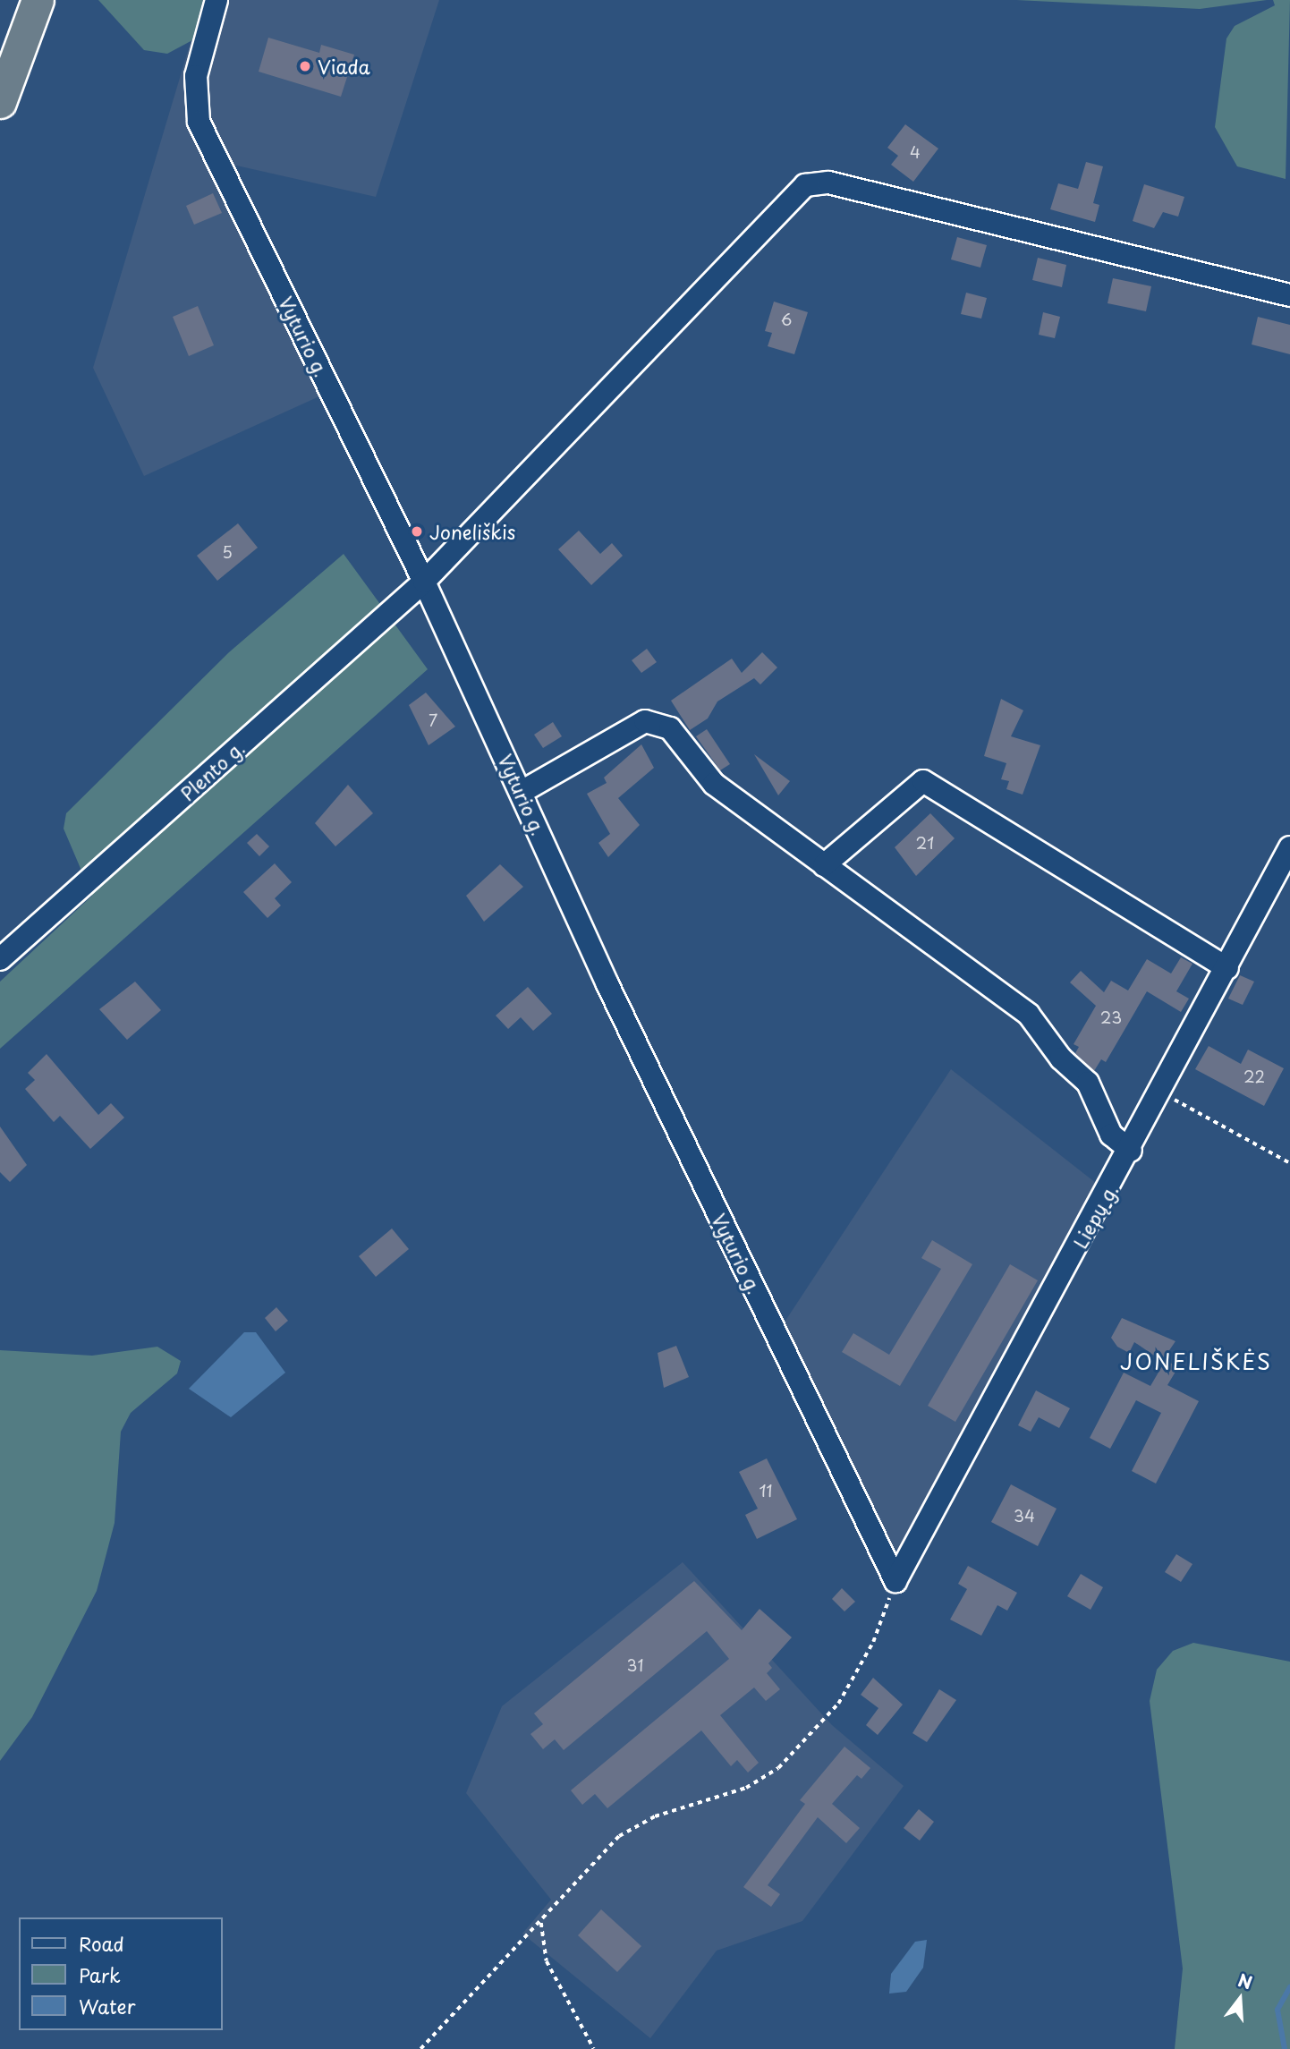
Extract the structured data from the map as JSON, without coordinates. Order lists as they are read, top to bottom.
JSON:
{
  "streets": {
    "street": ["Vyturio g.", "Plento g.", "Liepų g."]
  },
  "crossings": [
    ["Vyturio g.", "Plento g."],
    ["Vyturio g.", "Liepų g."]
  ],
  "districts": ["JONELIŠKĖS"],
  "places": ["Viada", "Joneliškis"],
  "house_numbers": [
    "4",
    "6",
    "5",
    "7",
    "21",
    "23",
    "22",
    "11",
    "34",
    "31"
  ],
  "legend": ["Road", "Park", "Water"],
  "north": "top"
}
